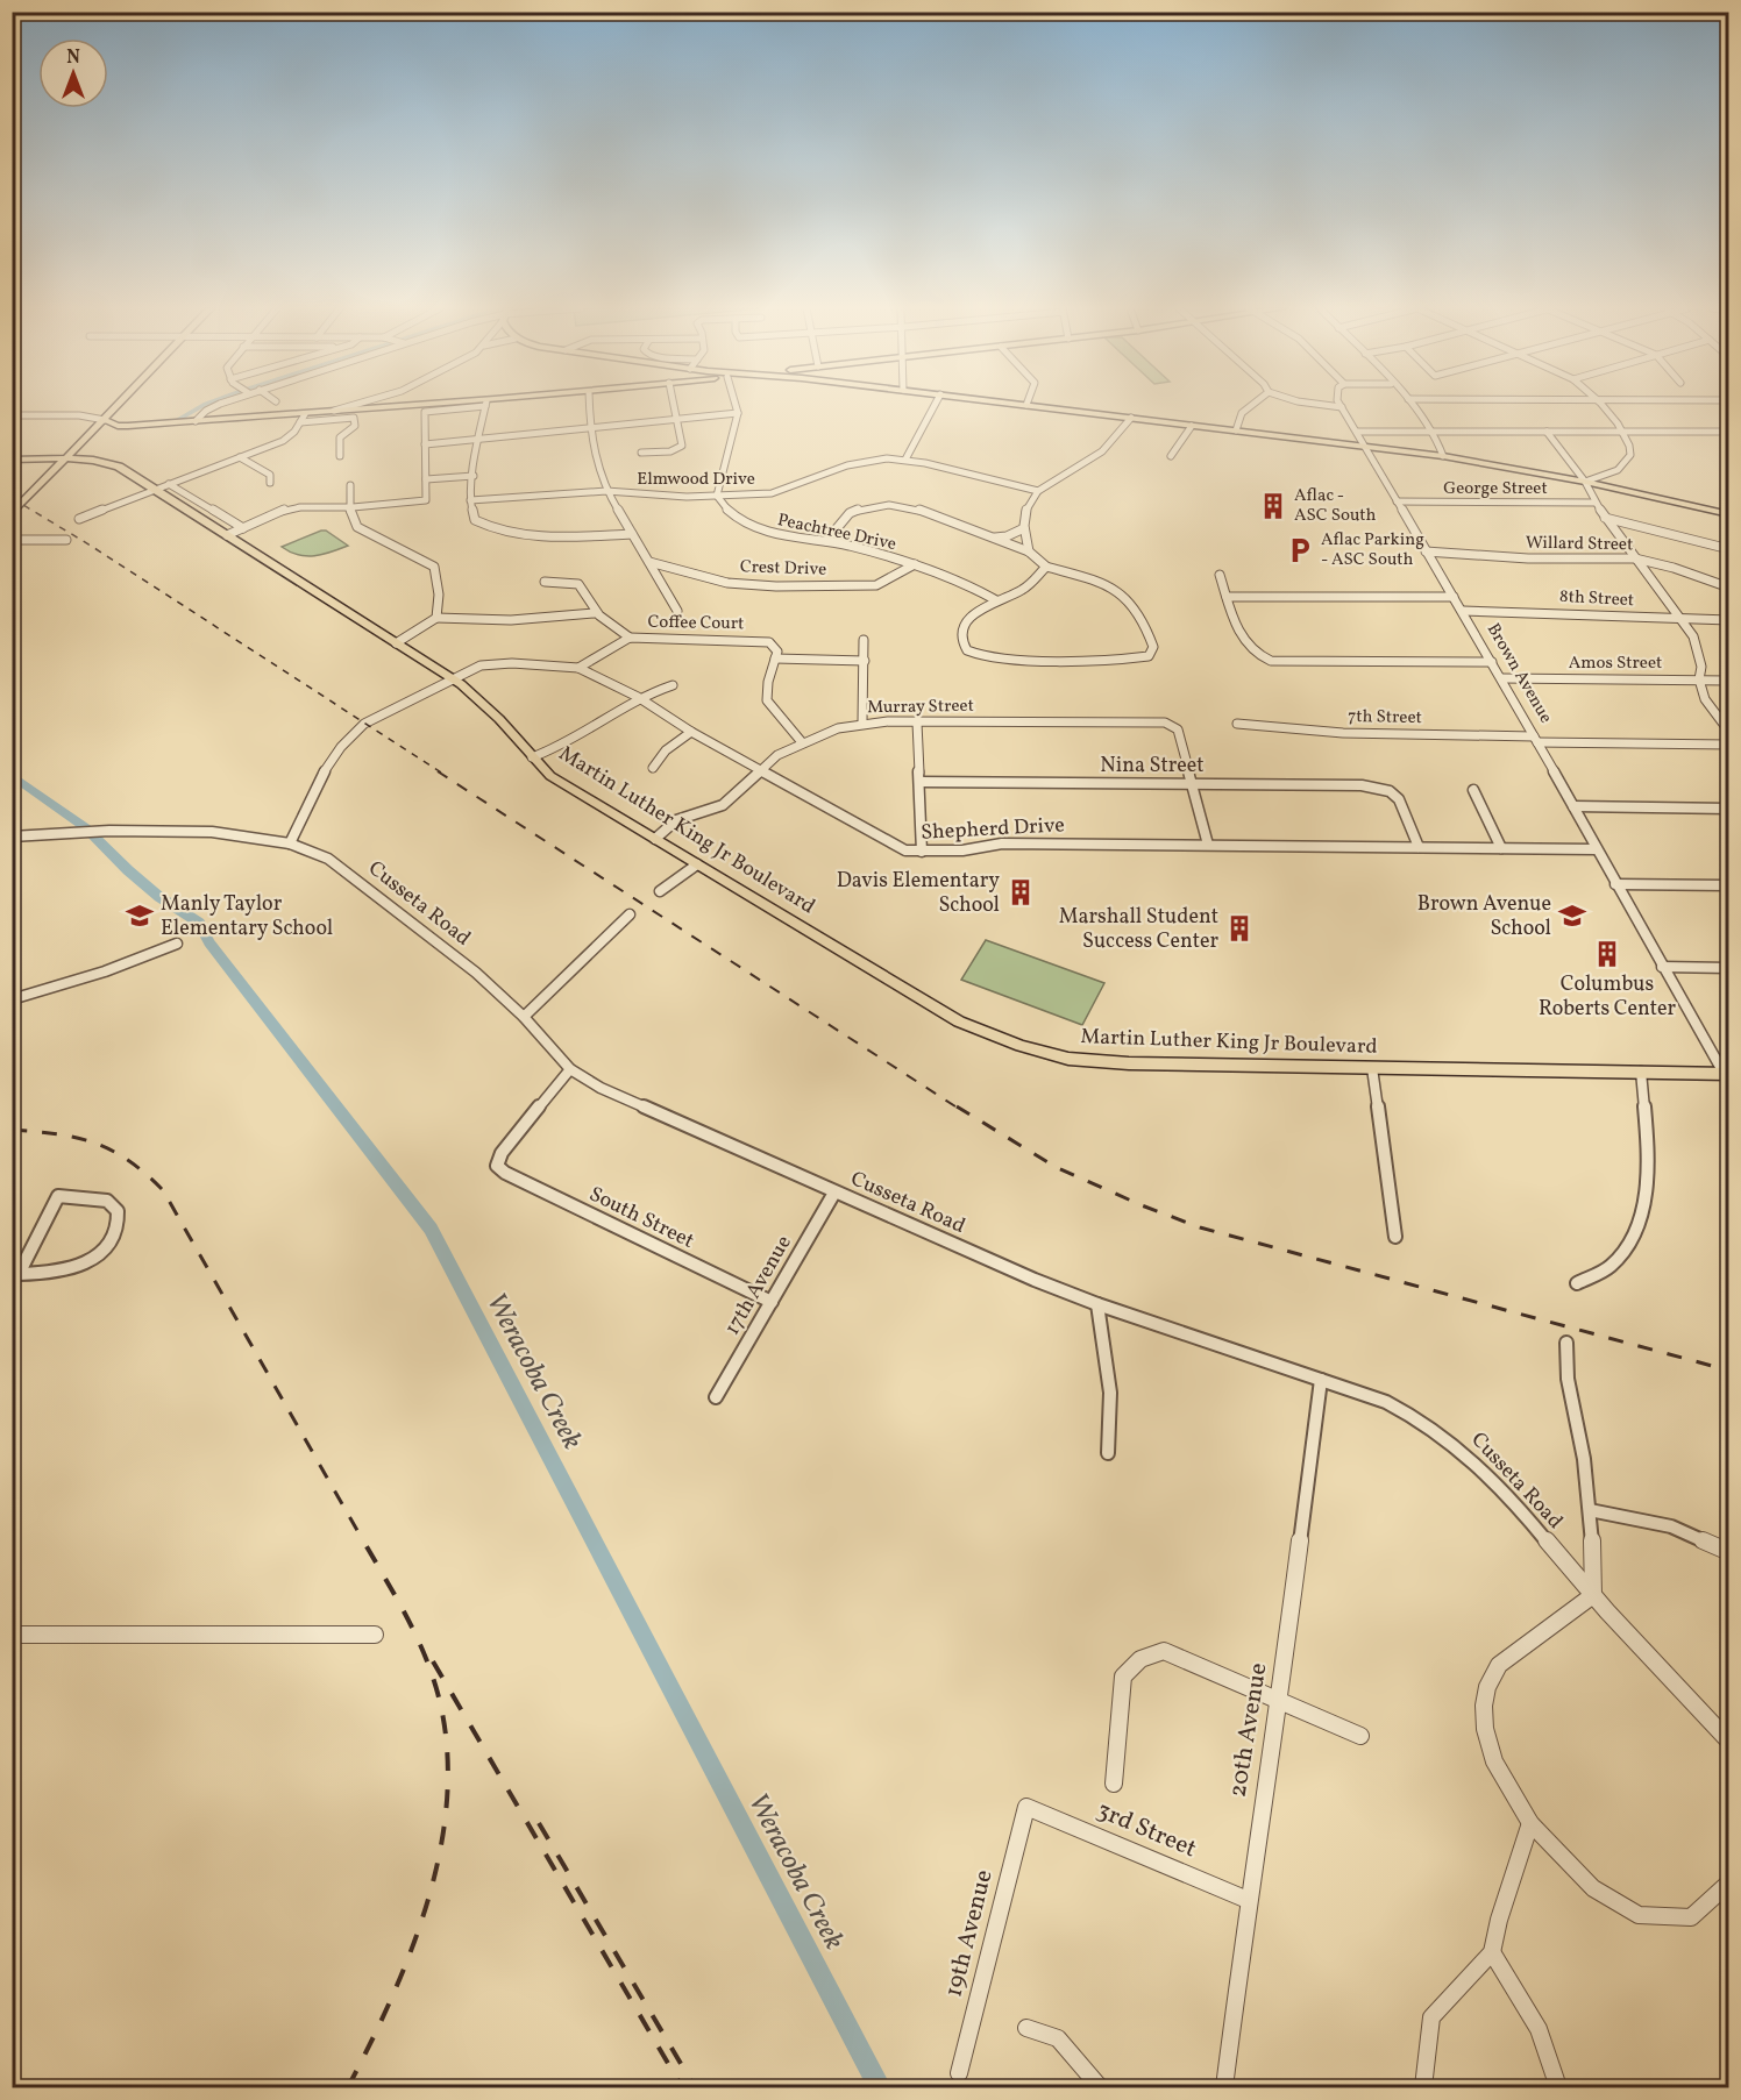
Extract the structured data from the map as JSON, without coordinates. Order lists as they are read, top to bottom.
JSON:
{
  "streets": {
    "main road": ["Martin Luther King Jr Boulevard"],
    "street": [
      "Elmwood Drive",
      "George Street",
      "Peachtree Drive",
      "Willard Street",
      "Crest Drive",
      "8th Street",
      "Coffee Court",
      "Amos Street",
      "Brown Avenue",
      "Murray Street",
      "7th Street",
      "Nina Street",
      "Shepherd Drive",
      "Cusseta Road",
      "South Street",
      "17th Avenue",
      "20th Avenue",
      "3rd Street",
      "19th Avenue"
    ]
  },
  "crossings": [
    ["Elmwood Drive", "Peachtree Drive"],
    ["George Street", "Brown Avenue"],
    ["Peachtree Drive", "Crest Drive"],
    ["Willard Street", "Brown Avenue"],
    ["8th Street", "Brown Avenue"],
    ["Coffee Court", "Shepherd Drive"],
    ["Amos Street", "Brown Avenue"],
    ["Brown Avenue", "7th Street"],
    ["Brown Avenue", "Shepherd Drive"],
    ["Brown Avenue", "Martin Luther King Jr Boulevard"],
    ["Murray Street", "Nina Street"],
    ["Murray Street", "Shepherd Drive"],
    ["Murray Street", "Martin Luther King Jr Boulevard"],
    ["Nina Street", "Shepherd Drive"],
    ["Shepherd Drive", "Martin Luther King Jr Boulevard"],
    ["Shepherd Drive", "Cusseta Road"],
    ["Cusseta Road", "South Street"],
    ["Cusseta Road", "17th Avenue"],
    ["Cusseta Road", "20th Avenue"],
    ["South Street", "17th Avenue"],
    ["20th Avenue", "3rd Street"],
    ["3rd Street", "19th Avenue"]
  ],
  "water": ["Weracoba Creek"],
  "places": {
    "building": [
      "Aflac - ASC South",
      "Davis Elementary School",
      "Marshall Student Success Center",
      "Columbus Roberts Center"
    ],
    "parking": ["Aflac Parking - ASC South"],
    "school or university": ["Manly Taylor Elementary School", "Brown Avenue School"]
  },
  "north": "top"
}
